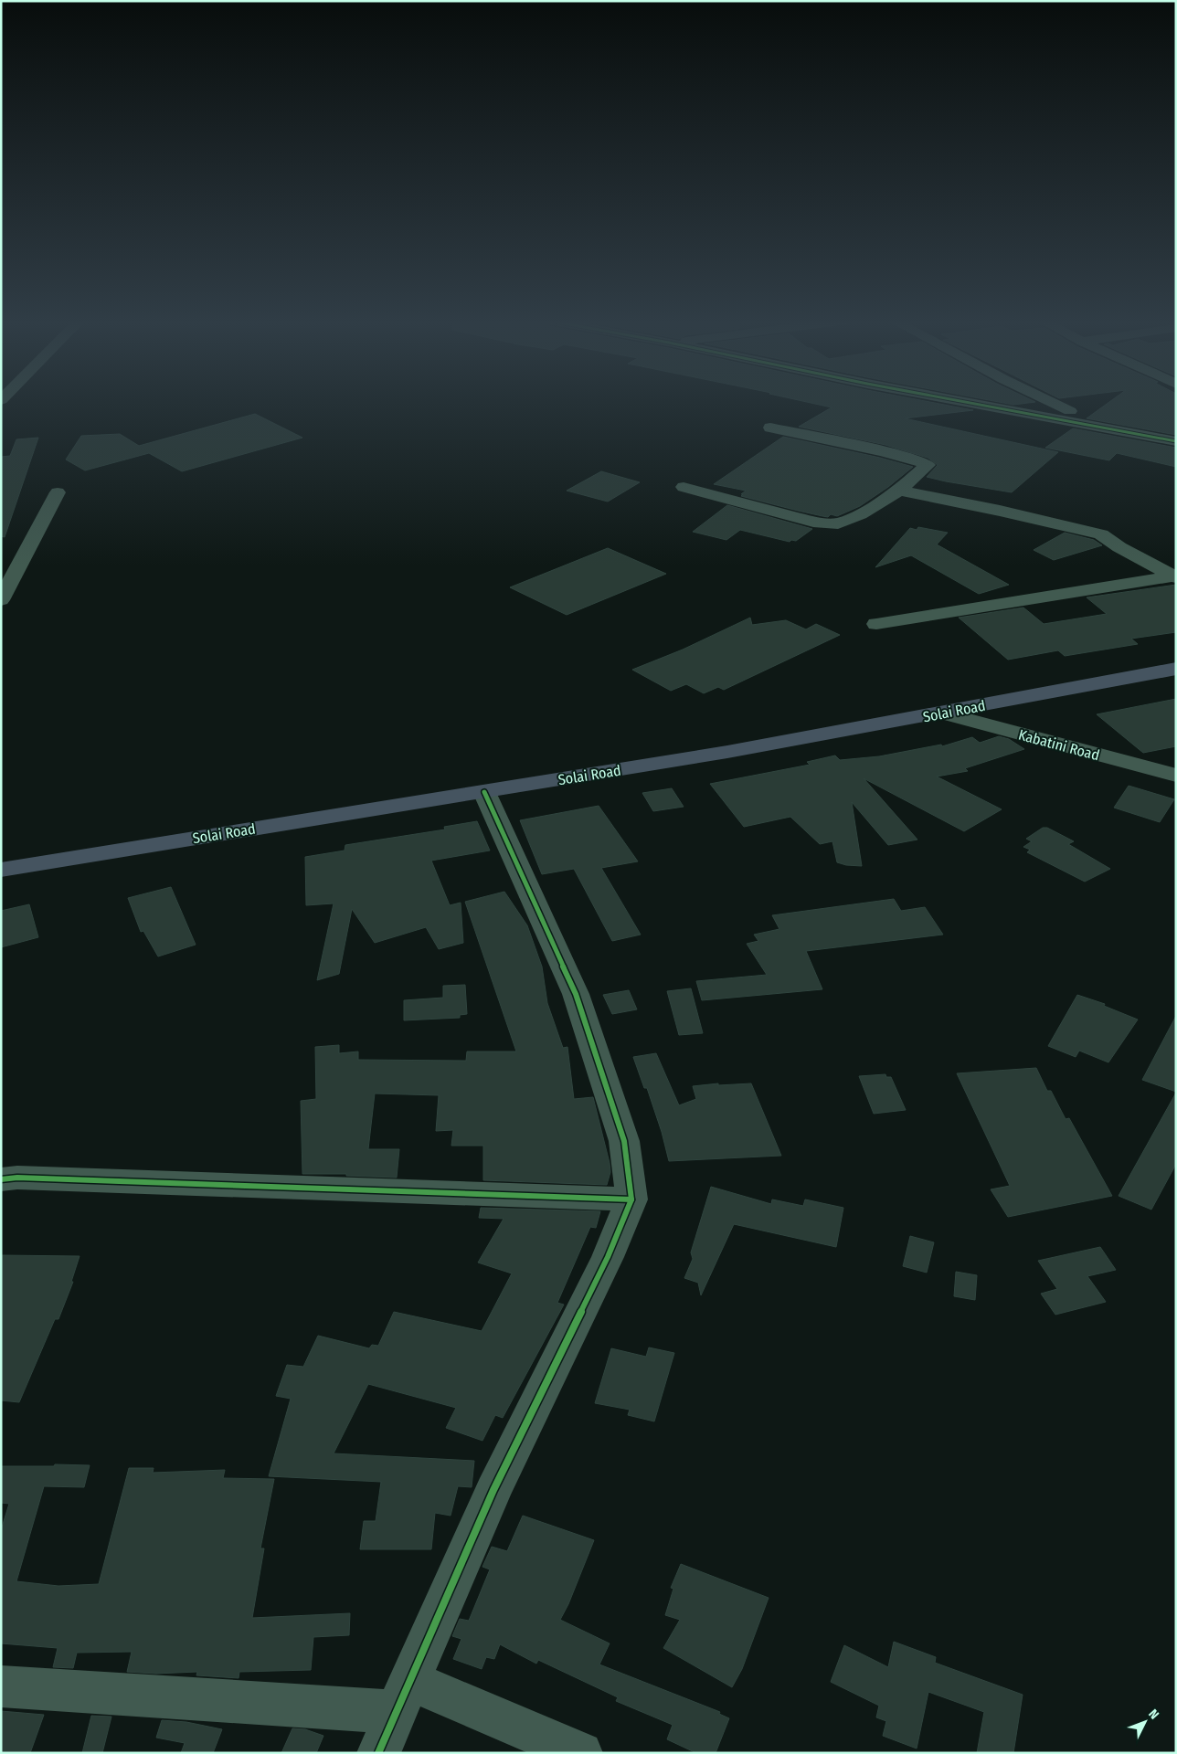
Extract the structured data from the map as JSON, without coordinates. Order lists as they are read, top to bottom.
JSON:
{
  "streets": {
    "highway": ["Solai Road"],
    "street": ["Kabatini Road"]
  },
  "crossings": [
    ["Solai Road", "Kabatini Road"]
  ],
  "north": "top right"
}
